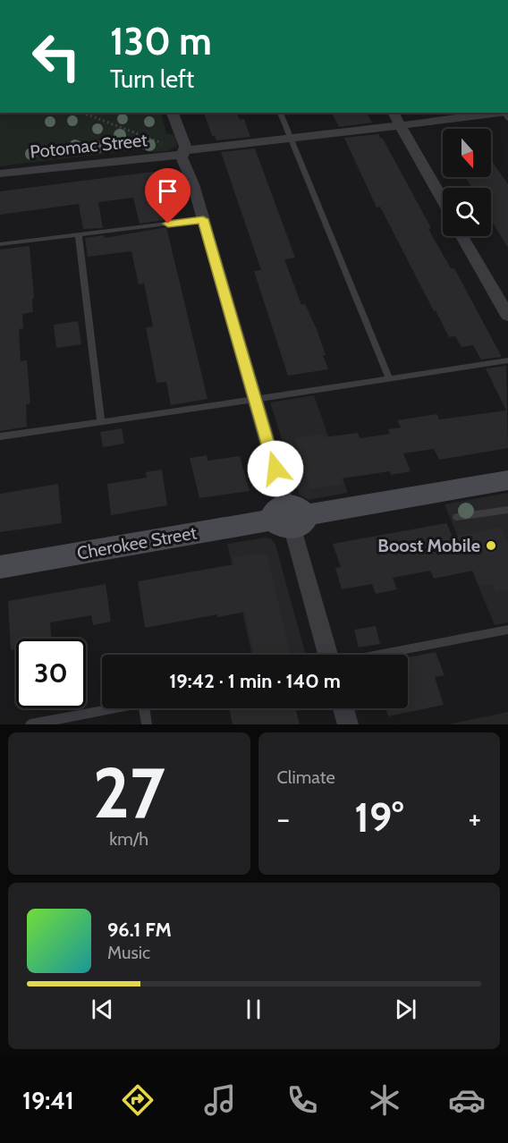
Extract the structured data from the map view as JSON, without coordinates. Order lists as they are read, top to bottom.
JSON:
{
  "streets": {
    "street": ["Potomac Street", "Cherokee Street"]
  },
  "places": ["Boost Mobile"],
  "north": "bottom",
  "page": {
    "turn": ["130 m", "Turn left"],
    "limit": "30",
    "trip": "19:42 · 1 min · 140 m",
    "tile": [
      ["27", "km/h"],
      "Climate"
    ],
    "heat": ["−", "19°", "+"],
    "song": ["96.1 FM", "Music"],
    "tabs": "19:41"
  }
}
